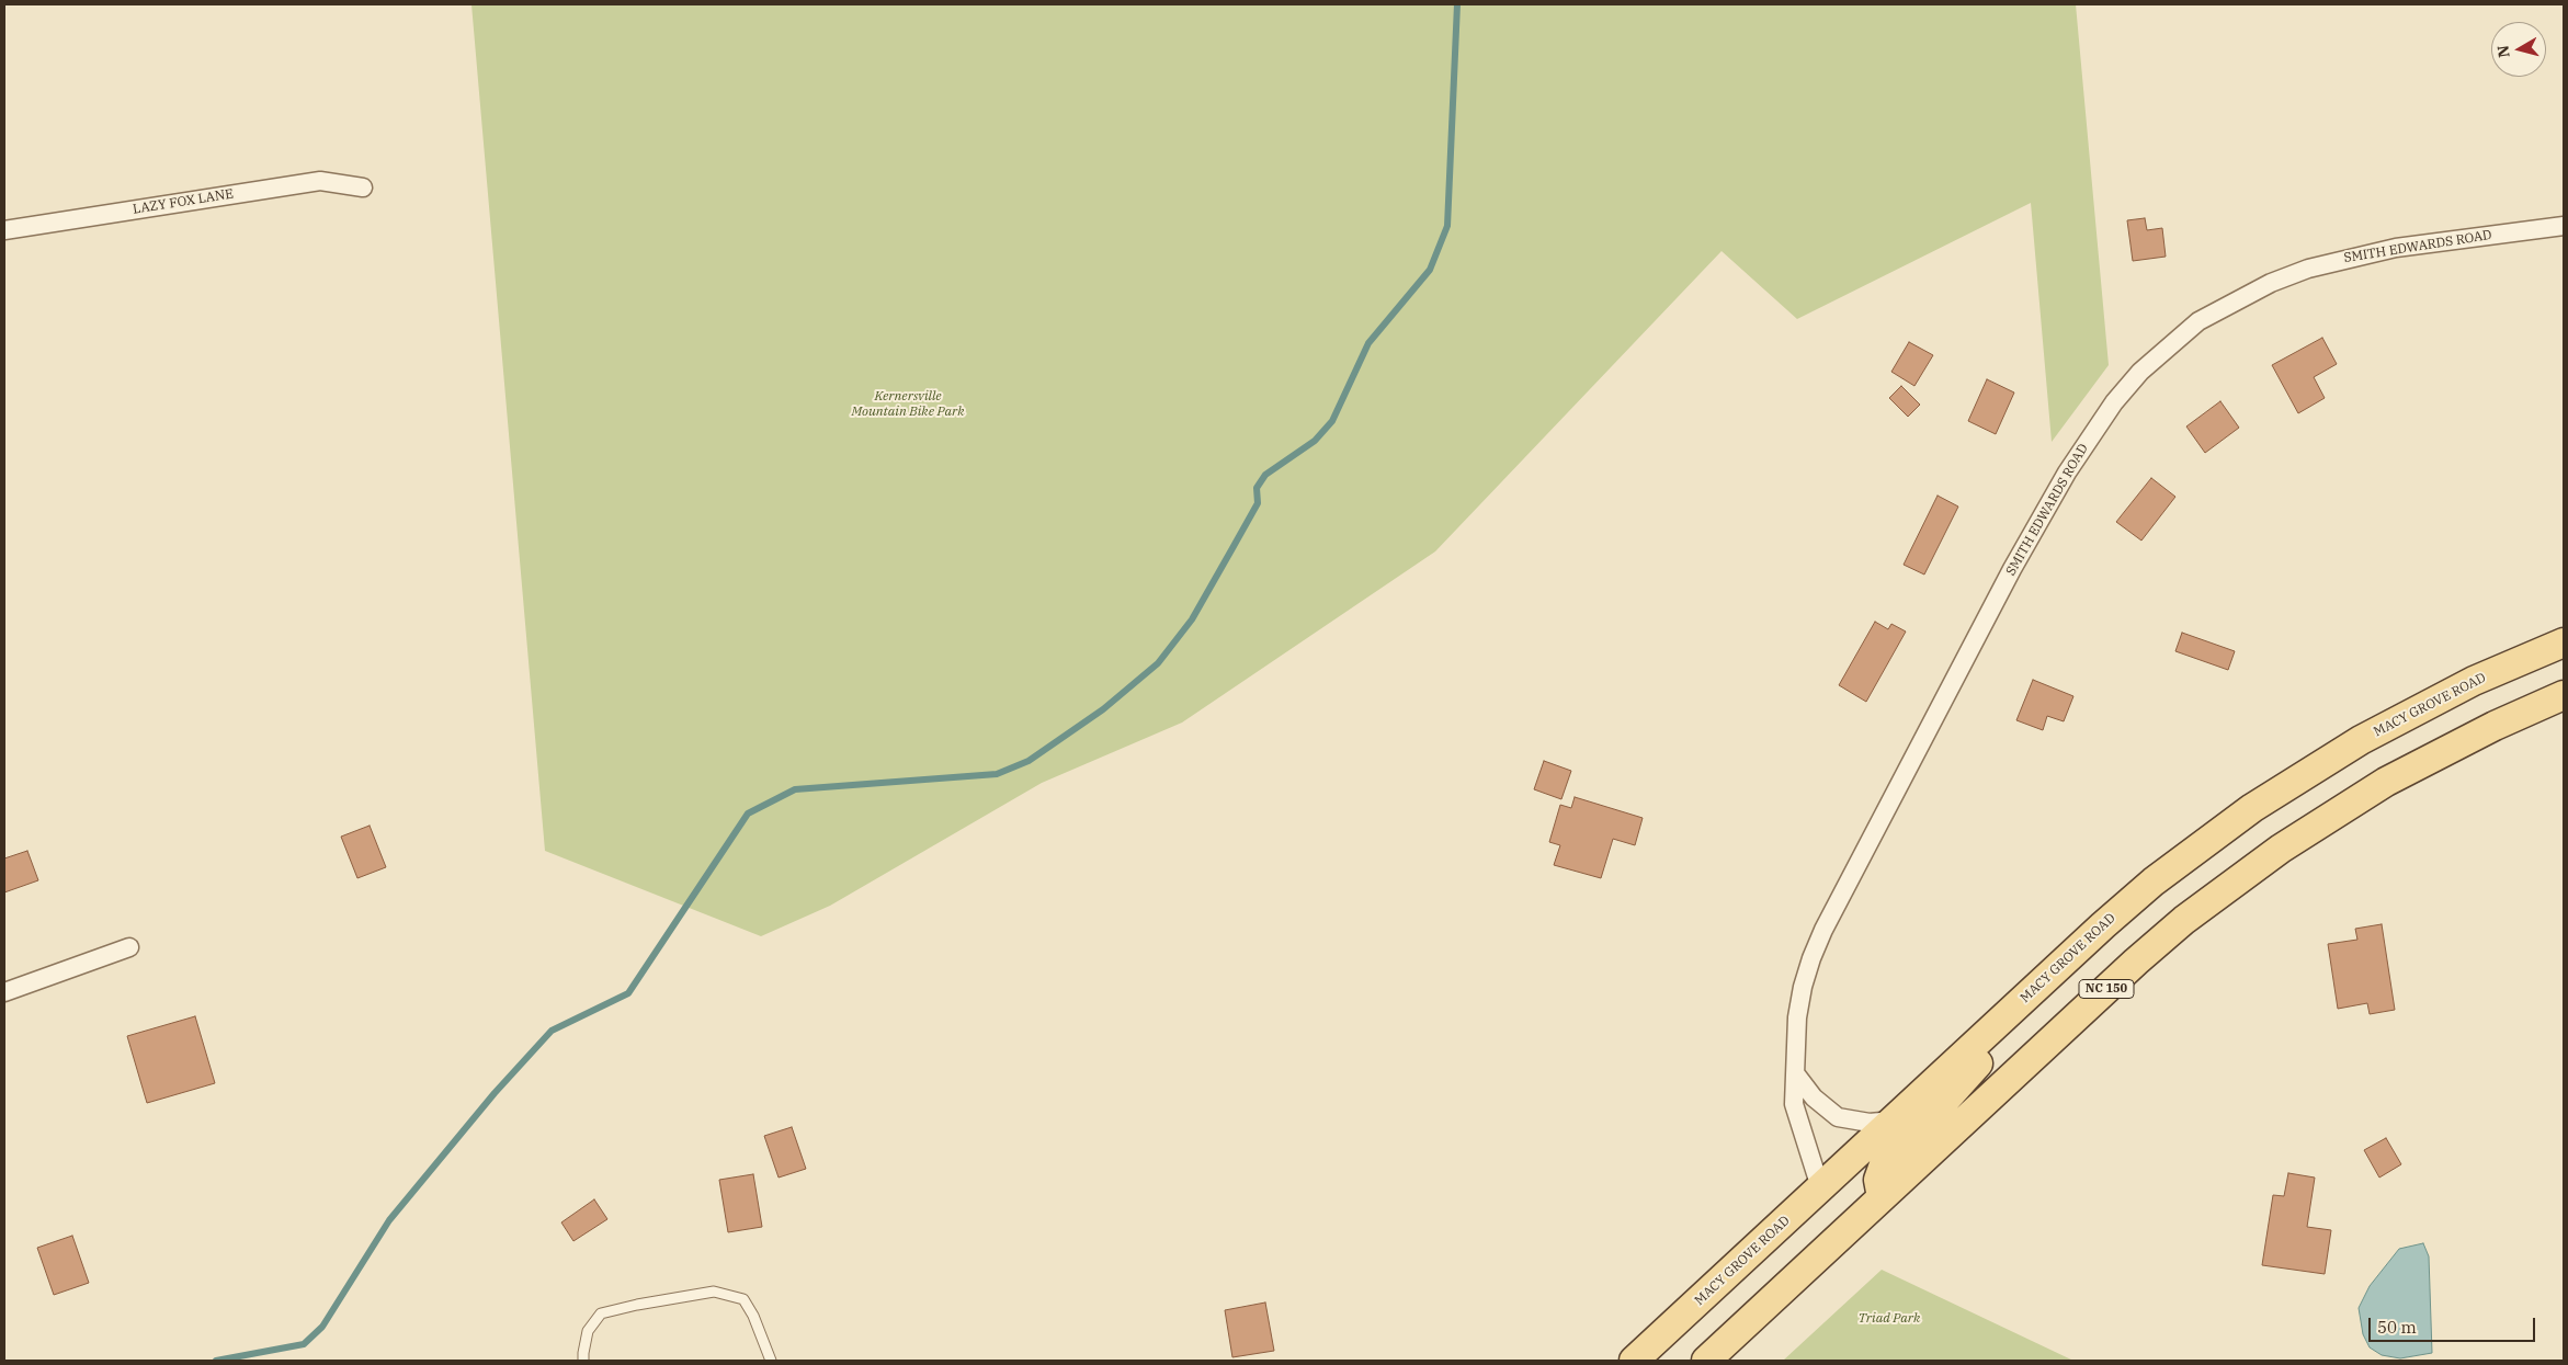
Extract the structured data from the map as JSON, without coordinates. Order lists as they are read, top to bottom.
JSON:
{
  "streets": {
    "main road": ["MACY GROVE ROAD", "NC 150"],
    "street": ["LAZY FOX LANE", "SMITH EDWARDS ROAD"]
  },
  "crossings": [
    ["SMITH EDWARDS ROAD", "MACY GROVE ROAD"]
  ],
  "parks": ["Kernersville Mountain Bike Park", "Triad Park"],
  "scale_bar": "50 m",
  "north": "left"
}
